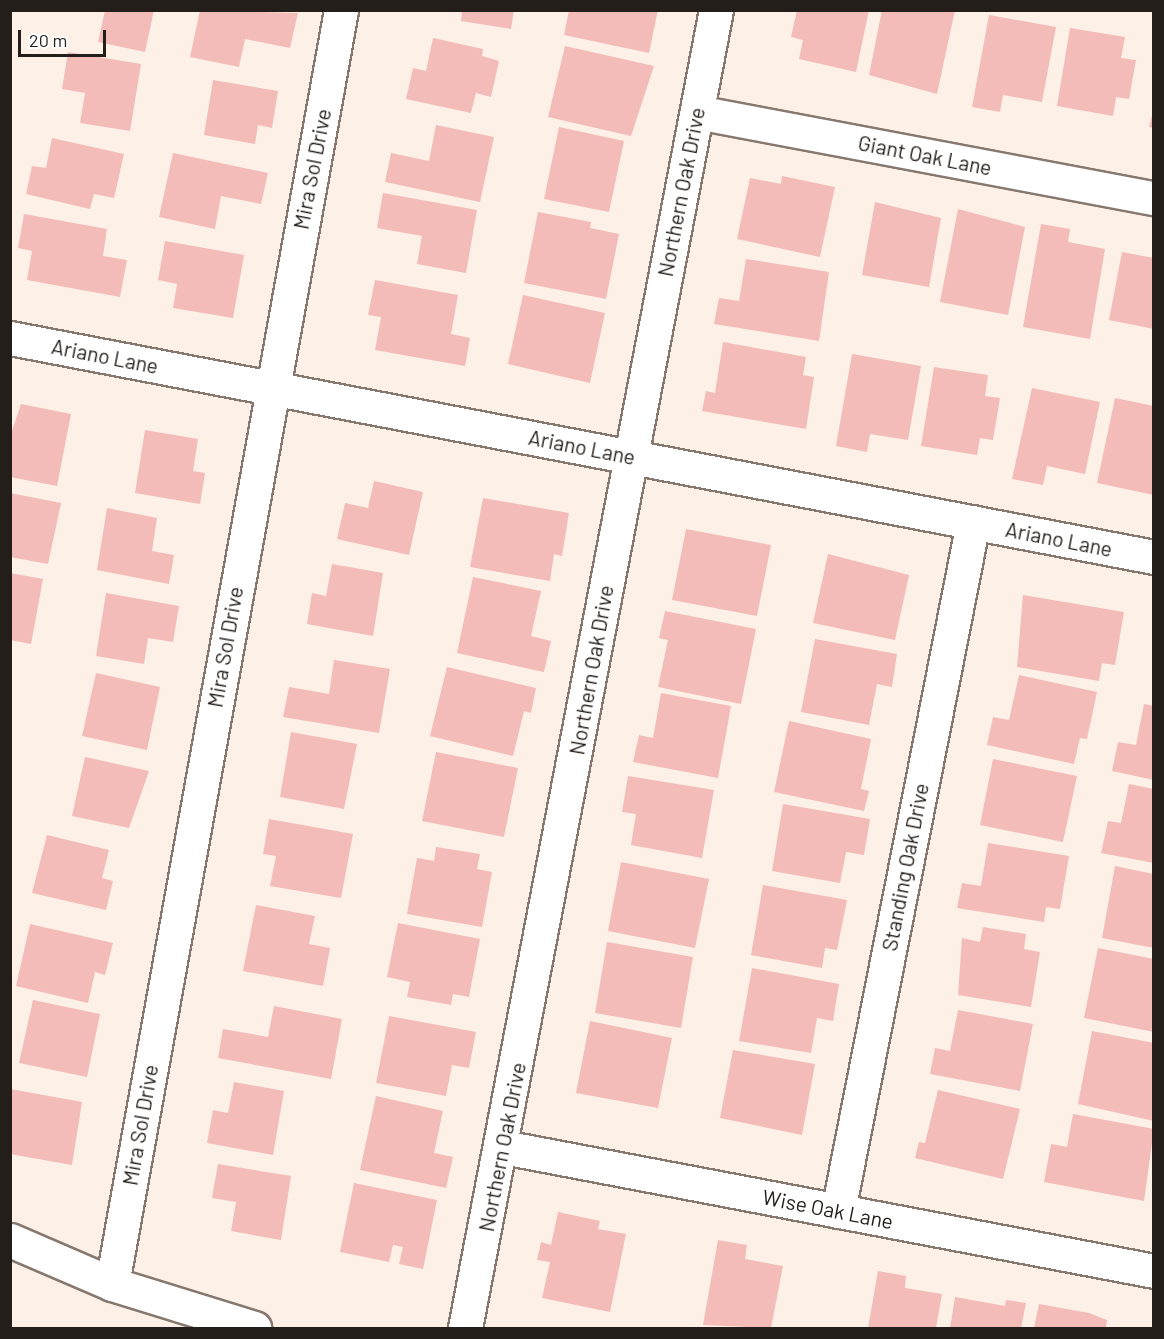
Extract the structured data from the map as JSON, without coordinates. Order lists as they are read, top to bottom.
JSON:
{
  "streets": {
    "street": [
      "Giant Oak Lane",
      "Mira Sol Drive",
      "Northern Oak Drive",
      "Ariano Lane",
      "Standing Oak Drive",
      "Wise Oak Lane"
    ]
  },
  "crossings": [
    ["Giant Oak Lane", "Northern Oak Drive"],
    ["Mira Sol Drive", "Ariano Lane"],
    ["Northern Oak Drive", "Ariano Lane"],
    ["Northern Oak Drive", "Wise Oak Lane"],
    ["Ariano Lane", "Standing Oak Drive"],
    ["Standing Oak Drive", "Wise Oak Lane"]
  ],
  "scale_bar": "20 m"
}
